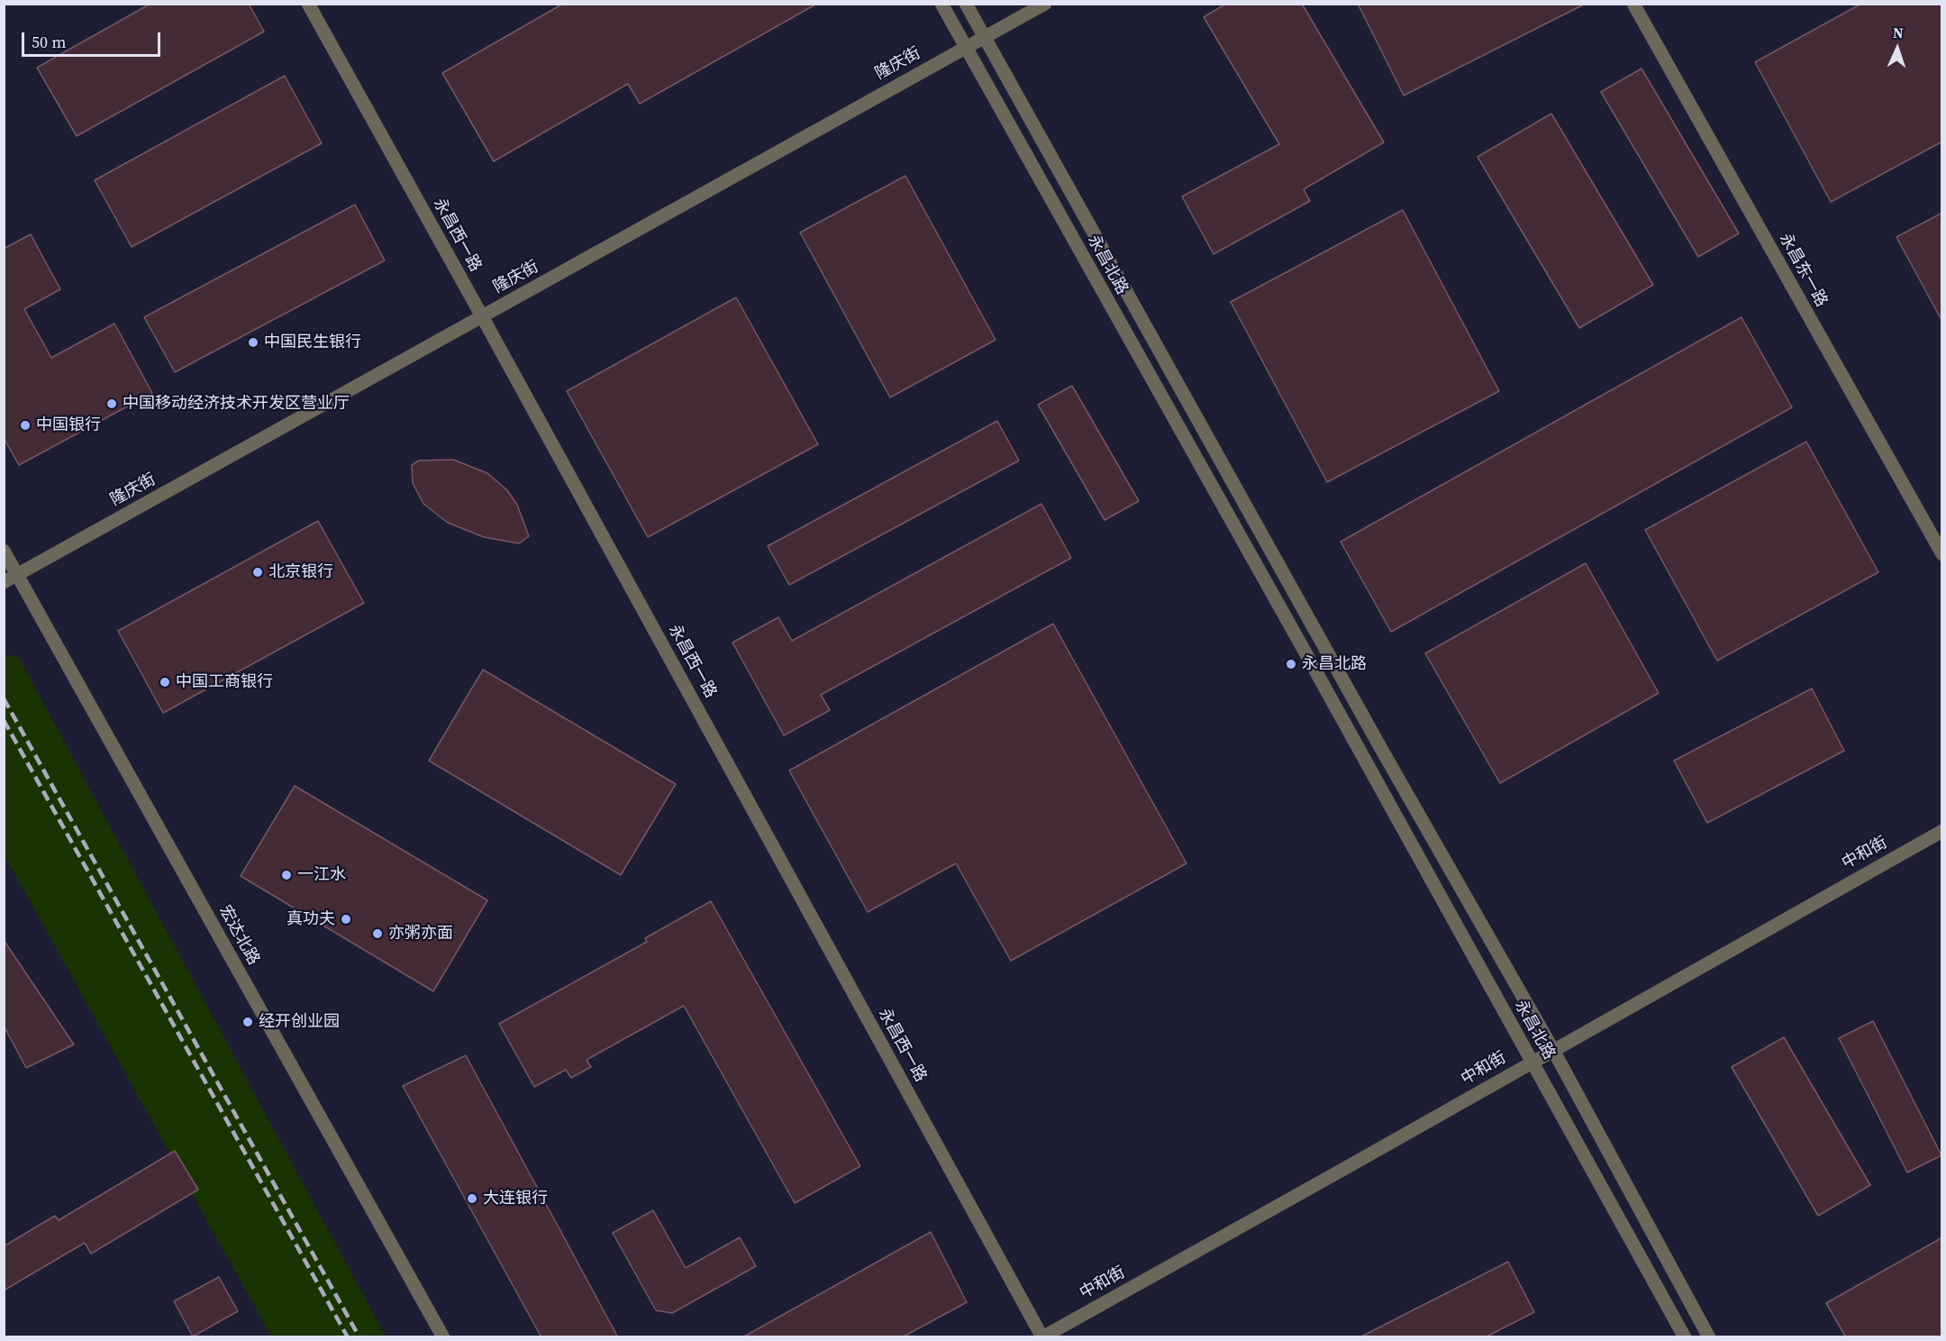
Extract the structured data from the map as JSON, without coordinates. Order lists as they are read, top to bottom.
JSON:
{
  "streets": {
    "street": [
      "隆庆街",
      "永昌西一路",
      "永昌北路",
      "永昌东一路",
      "中和街",
      "宏达北路"
    ]
  },
  "crossings": [
    ["隆庆街", "永昌西一路"],
    ["隆庆街", "永昌北路"],
    ["隆庆街", "宏达北路"],
    ["永昌西一路", "中和街"],
    ["永昌北路", "中和街"]
  ],
  "places": [
    "中国民生银行",
    "中国移动经济技术开发区营业厅",
    "中国银行",
    "北京银行",
    "永昌北路",
    "中国工商银行",
    "一江水",
    "真功夫",
    "亦粥亦面",
    "经开创业园",
    "大连银行"
  ],
  "scale_bar": "50 m",
  "north": "top"
}
